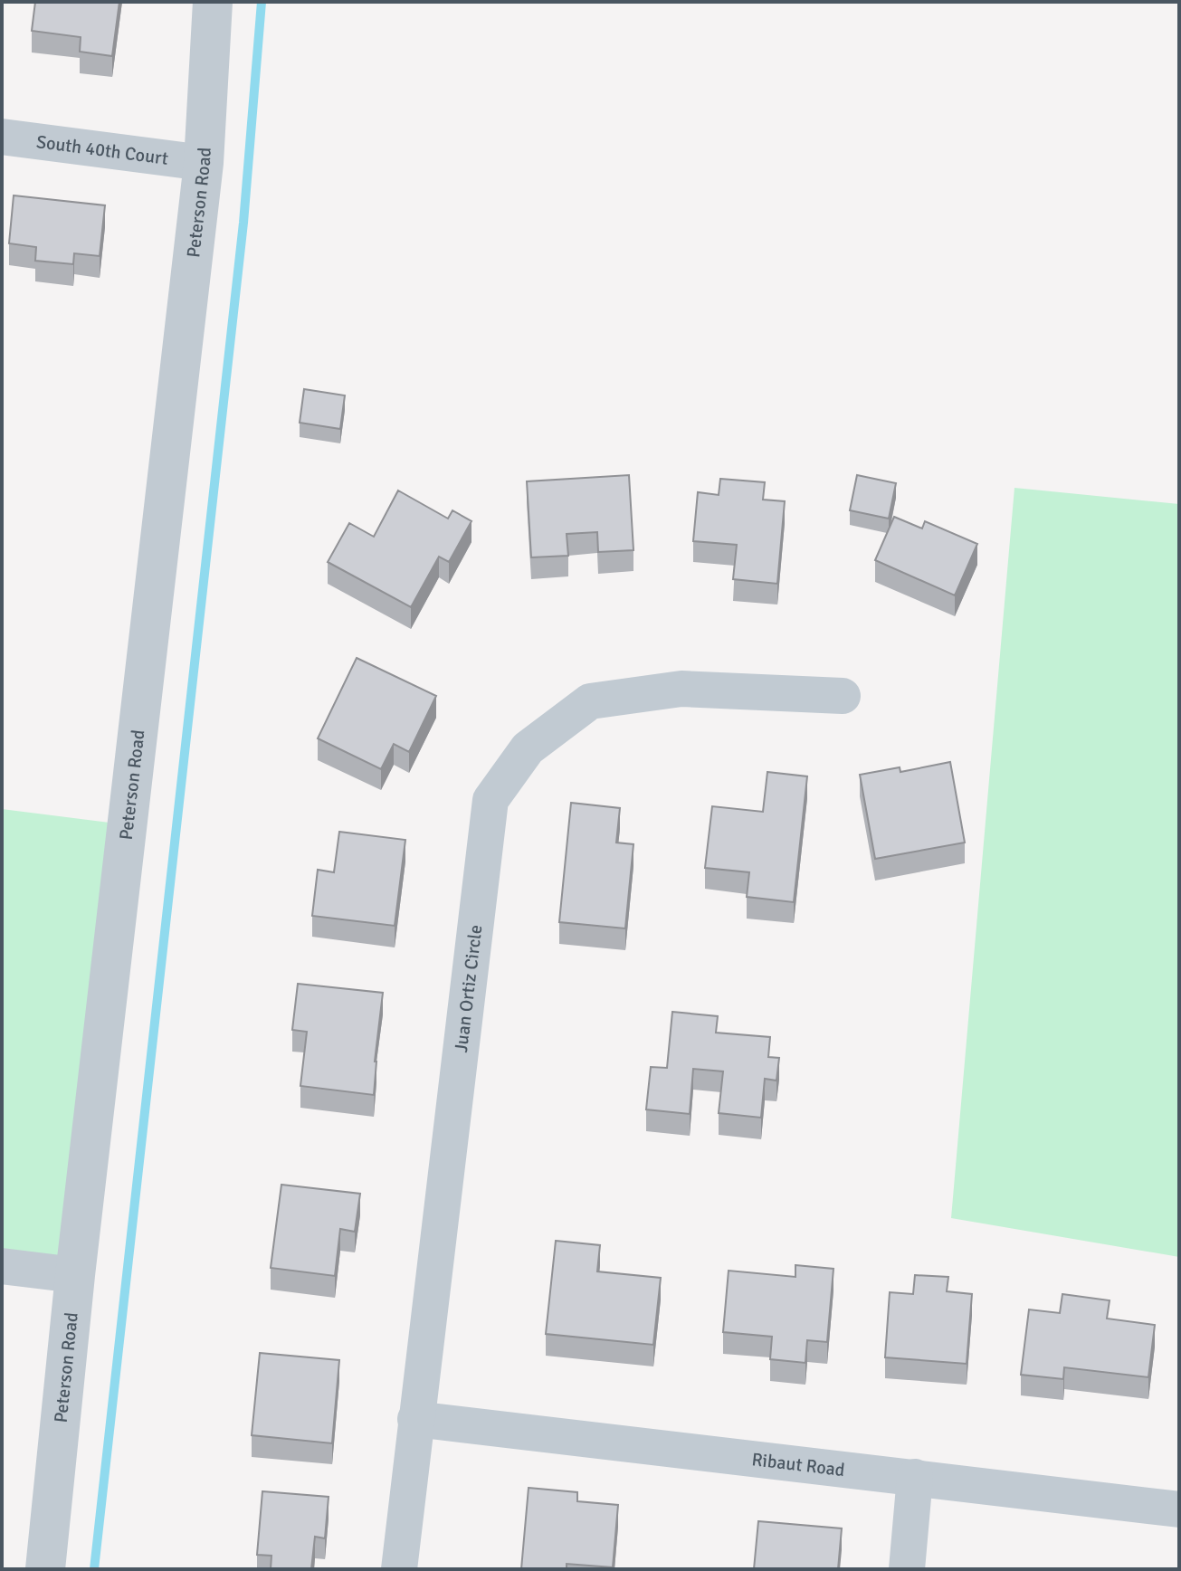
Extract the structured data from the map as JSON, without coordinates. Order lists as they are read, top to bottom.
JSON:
{
  "streets": {
    "street": [
      "South 40th Court",
      "Peterson Road",
      "Juan Ortiz Circle",
      "Ribaut Road"
    ]
  },
  "crossings": [
    ["South 40th Court", "Peterson Road"],
    ["Juan Ortiz Circle", "Ribaut Road"]
  ]
}
